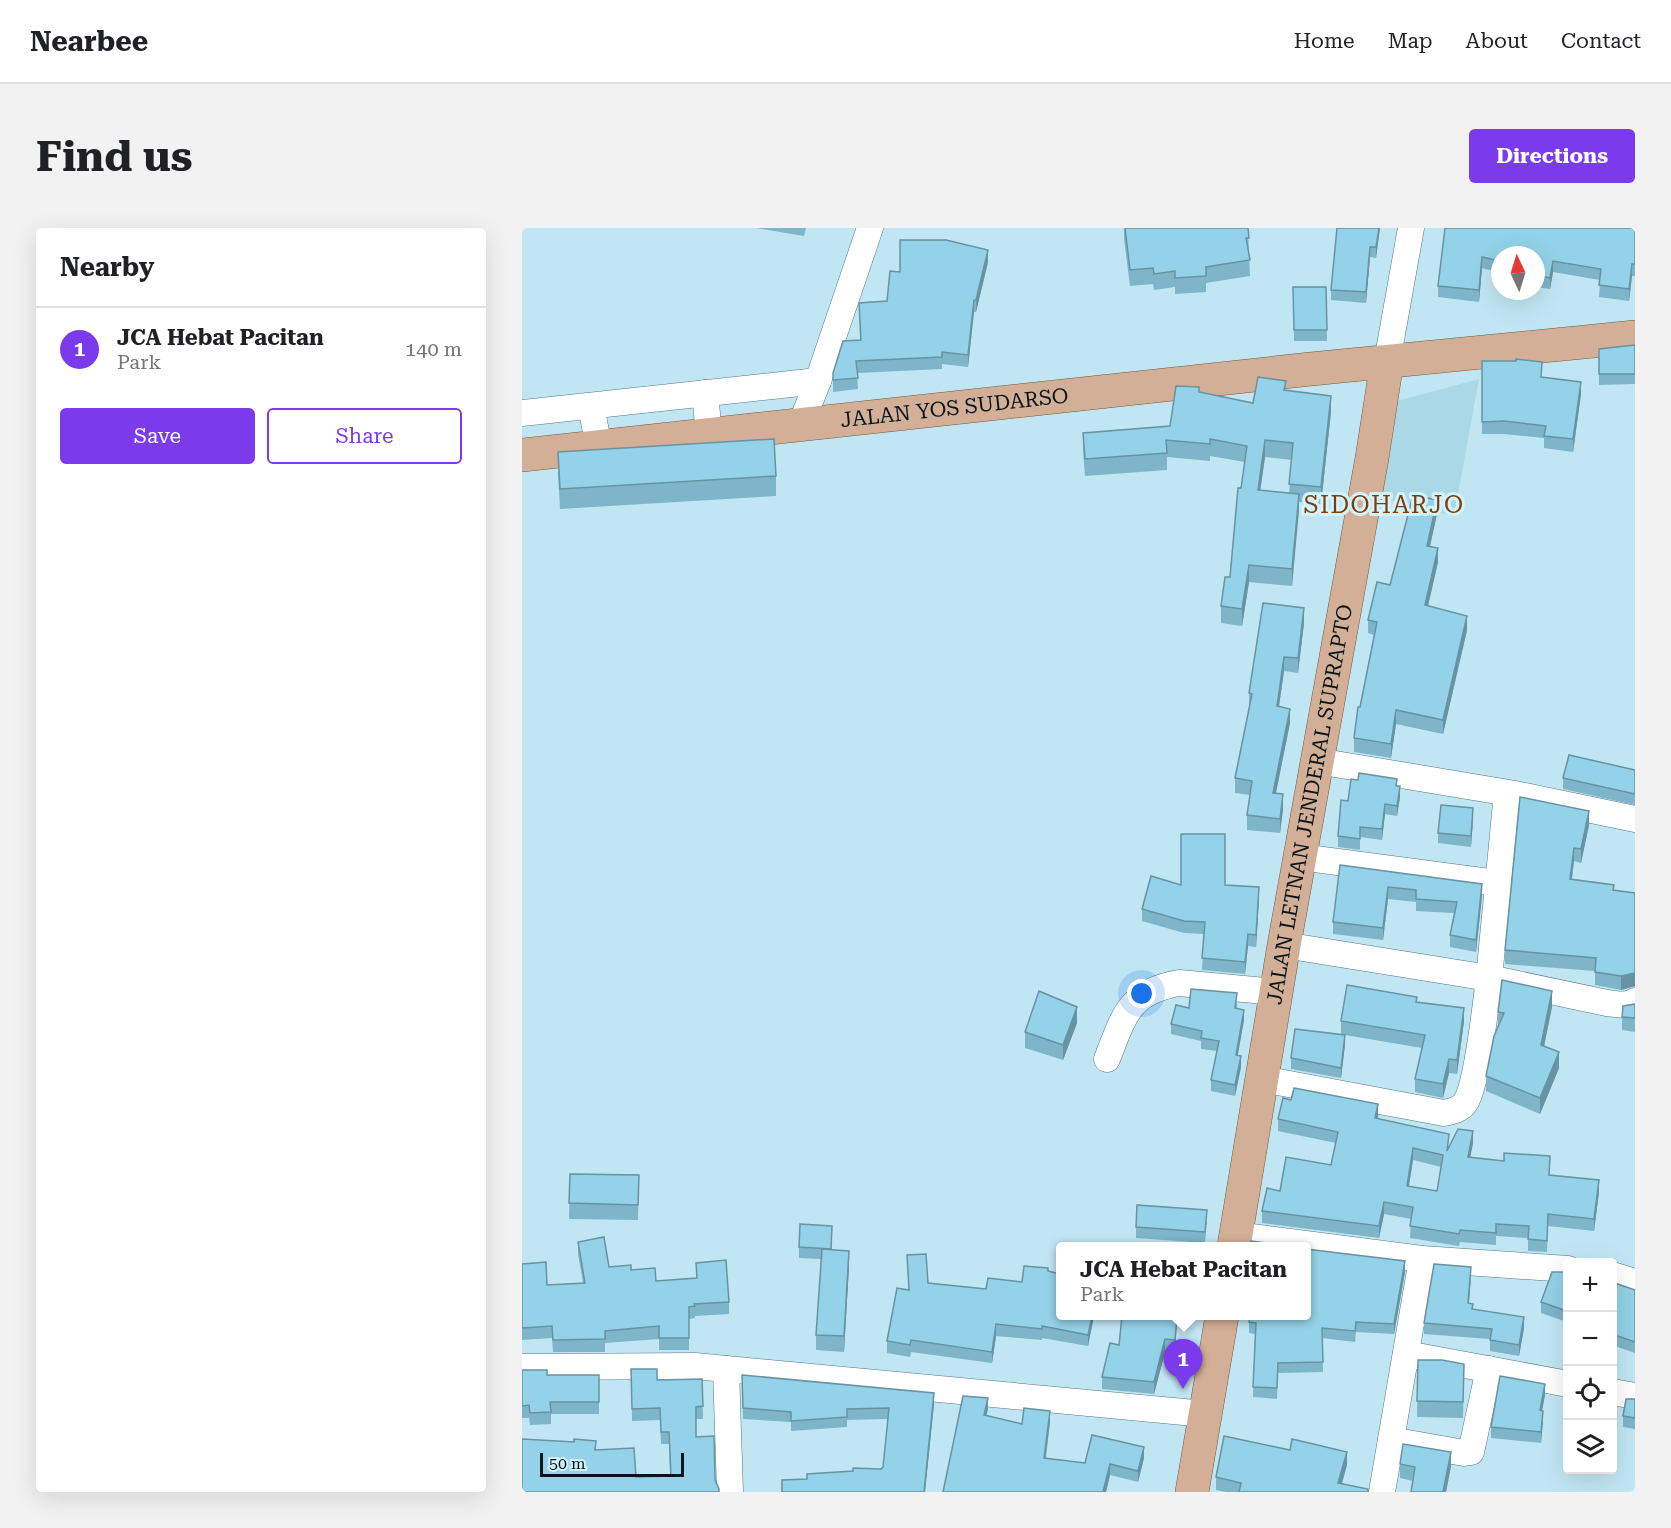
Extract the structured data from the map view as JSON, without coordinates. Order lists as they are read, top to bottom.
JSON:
{
  "streets": {
    "main road": ["JALAN YOS SUDARSO", "JALAN LETNAN JENDERAL SUPRAPTO"]
  },
  "crossings": [
    ["JALAN YOS SUDARSO", "JALAN LETNAN JENDERAL SUPRAPTO"]
  ],
  "districts": ["SIDOHARJO"],
  "scale_bar": "50 m",
  "north": "top",
  "page": {
    "header": "Nearbee",
    "nav": [
      "Home",
      "Map",
      "About",
      "Contact"
    ],
    "buttons": [
      "Directions",
      ["Save", "Share"]
    ],
    "title": "Find us",
    "heading": "Nearby",
    "list": [
      {
        "mark": "1",
        "name": "JCA Hebat Pacitan",
        "note": "Park",
        "value": "140 m"
      }
    ],
    "popup": ["JCA Hebat Pacitan", "Park"],
    "map_buttons": ["+", "−"],
    "pins": "1",
    "scale": "50 m"
  }
}
